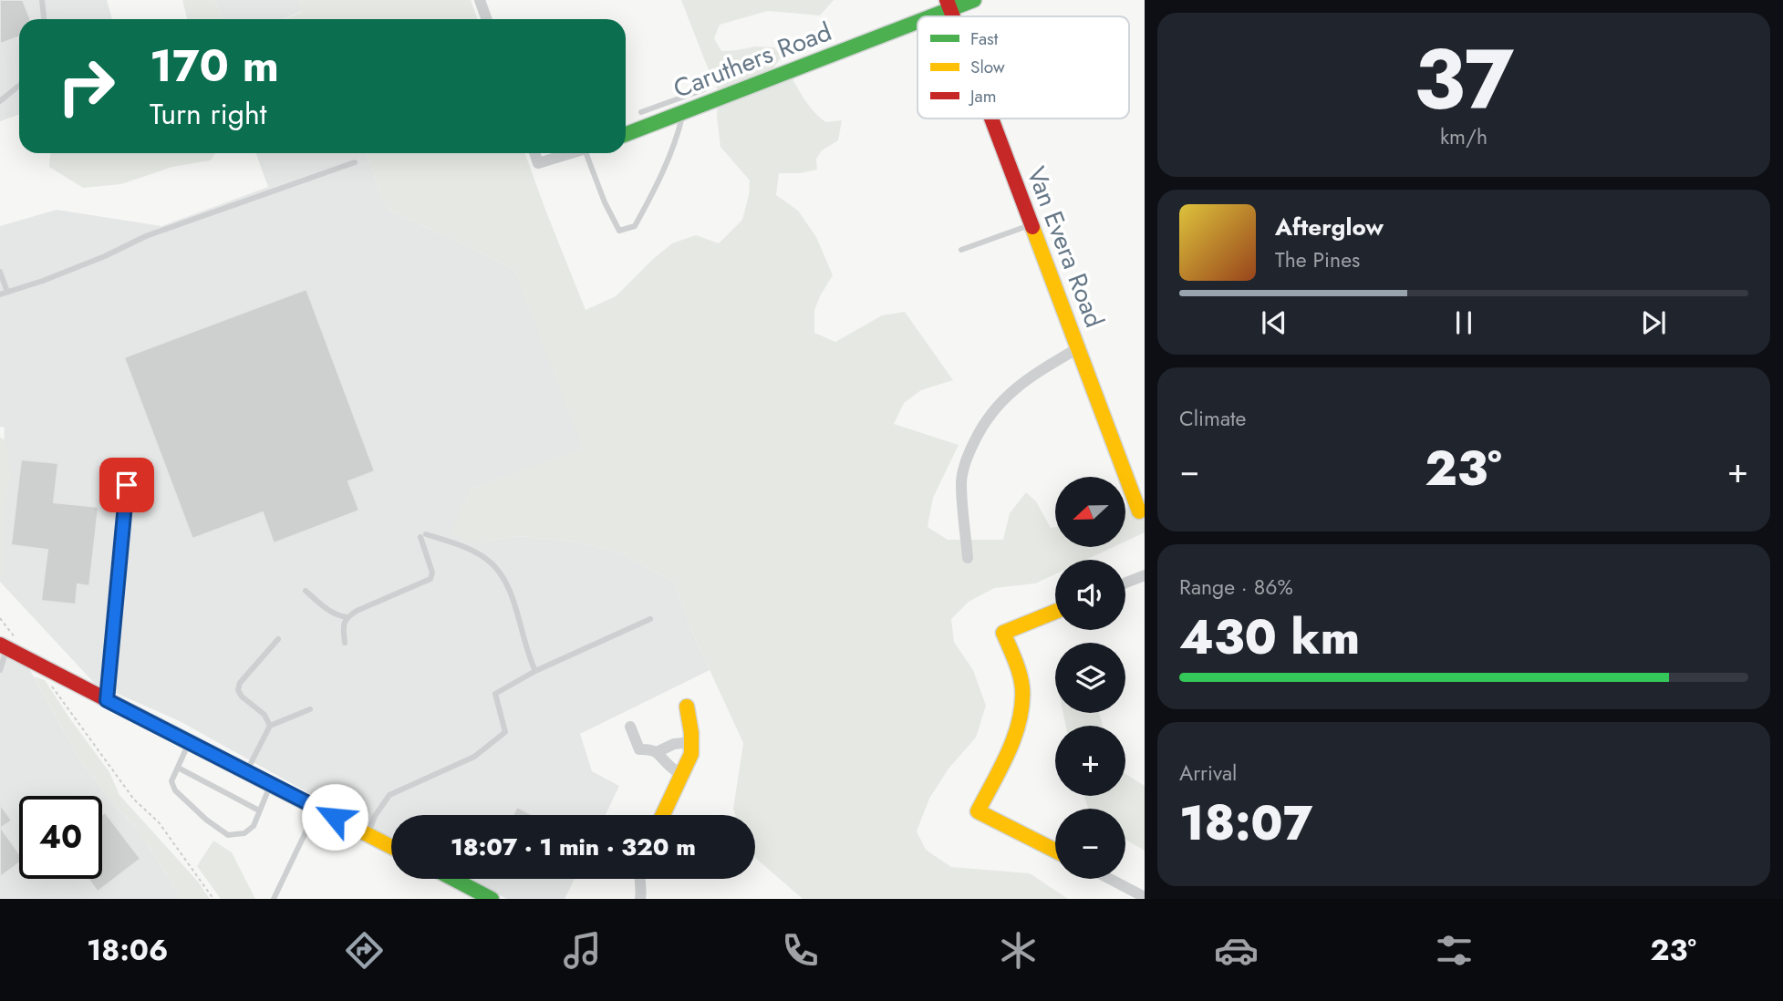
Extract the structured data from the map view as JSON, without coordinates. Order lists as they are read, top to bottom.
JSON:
{
  "streets": {
    "street": ["Caruthers Road", "Van Evera Road"]
  },
  "legend": ["Fast", "Slow", "Jam"],
  "north": "left",
  "page": {
    "tile": [
      ["37", "km/h"],
      "Climate",
      ["Range · 86%", "430 km"],
      ["Arrival", "18:07"]
    ],
    "turn": ["170 m", "Turn right"],
    "song": ["Afterglow", "The Pines"],
    "heat": ["−", "23°", "+"],
    "map_buttons": ["+", "−"],
    "limit": "40",
    "trip": "18:07 · 1 min · 320 m",
    "tabs": ["18:06", "23°"]
  }
}
